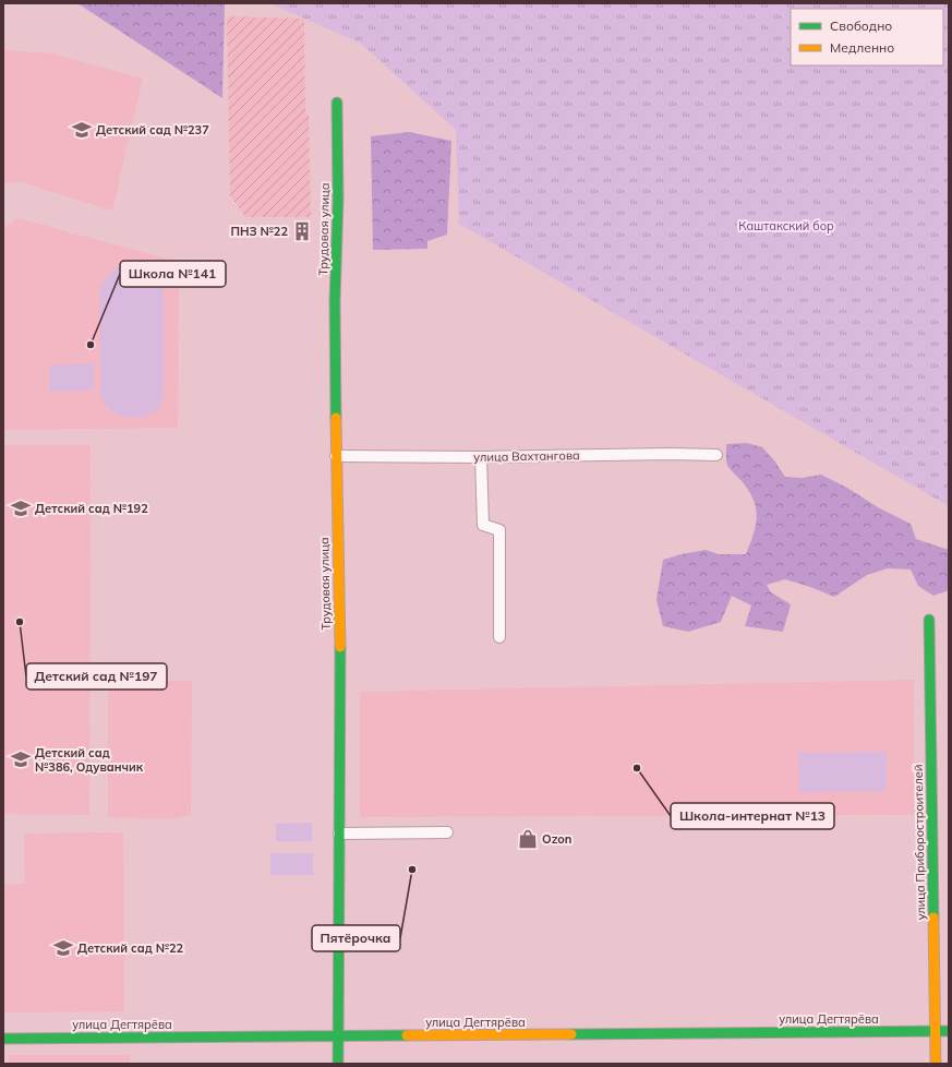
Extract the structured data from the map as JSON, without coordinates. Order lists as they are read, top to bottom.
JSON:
{
  "streets": {
    "street": [
      "Трудовая улица",
      "улица Вахтангова",
      "улица Приборостроителей",
      "улица Дегтярёва"
    ]
  },
  "crossings": [
    ["Трудовая улица", "улица Вахтангова"],
    ["Трудовая улица", "улица Дегтярёва"],
    ["улица Приборостроителей", "улица Дегтярёва"]
  ],
  "parks": ["Каштакский бор"],
  "places": {
    "school or university": [
      "Детский сад №237",
      "Детский сад №192",
      "Детский сад №386, Одуванчик",
      "Детский сад №22"
    ],
    "building": ["ПНЗ №22"],
    "other": [
      "Школа №141",
      "Детский сад №197",
      "Школа-интернат №13",
      "Пятёрочка"
    ],
    "shop": ["Ozon"]
  },
  "legend": ["Свободно", "Медленно"]
}
